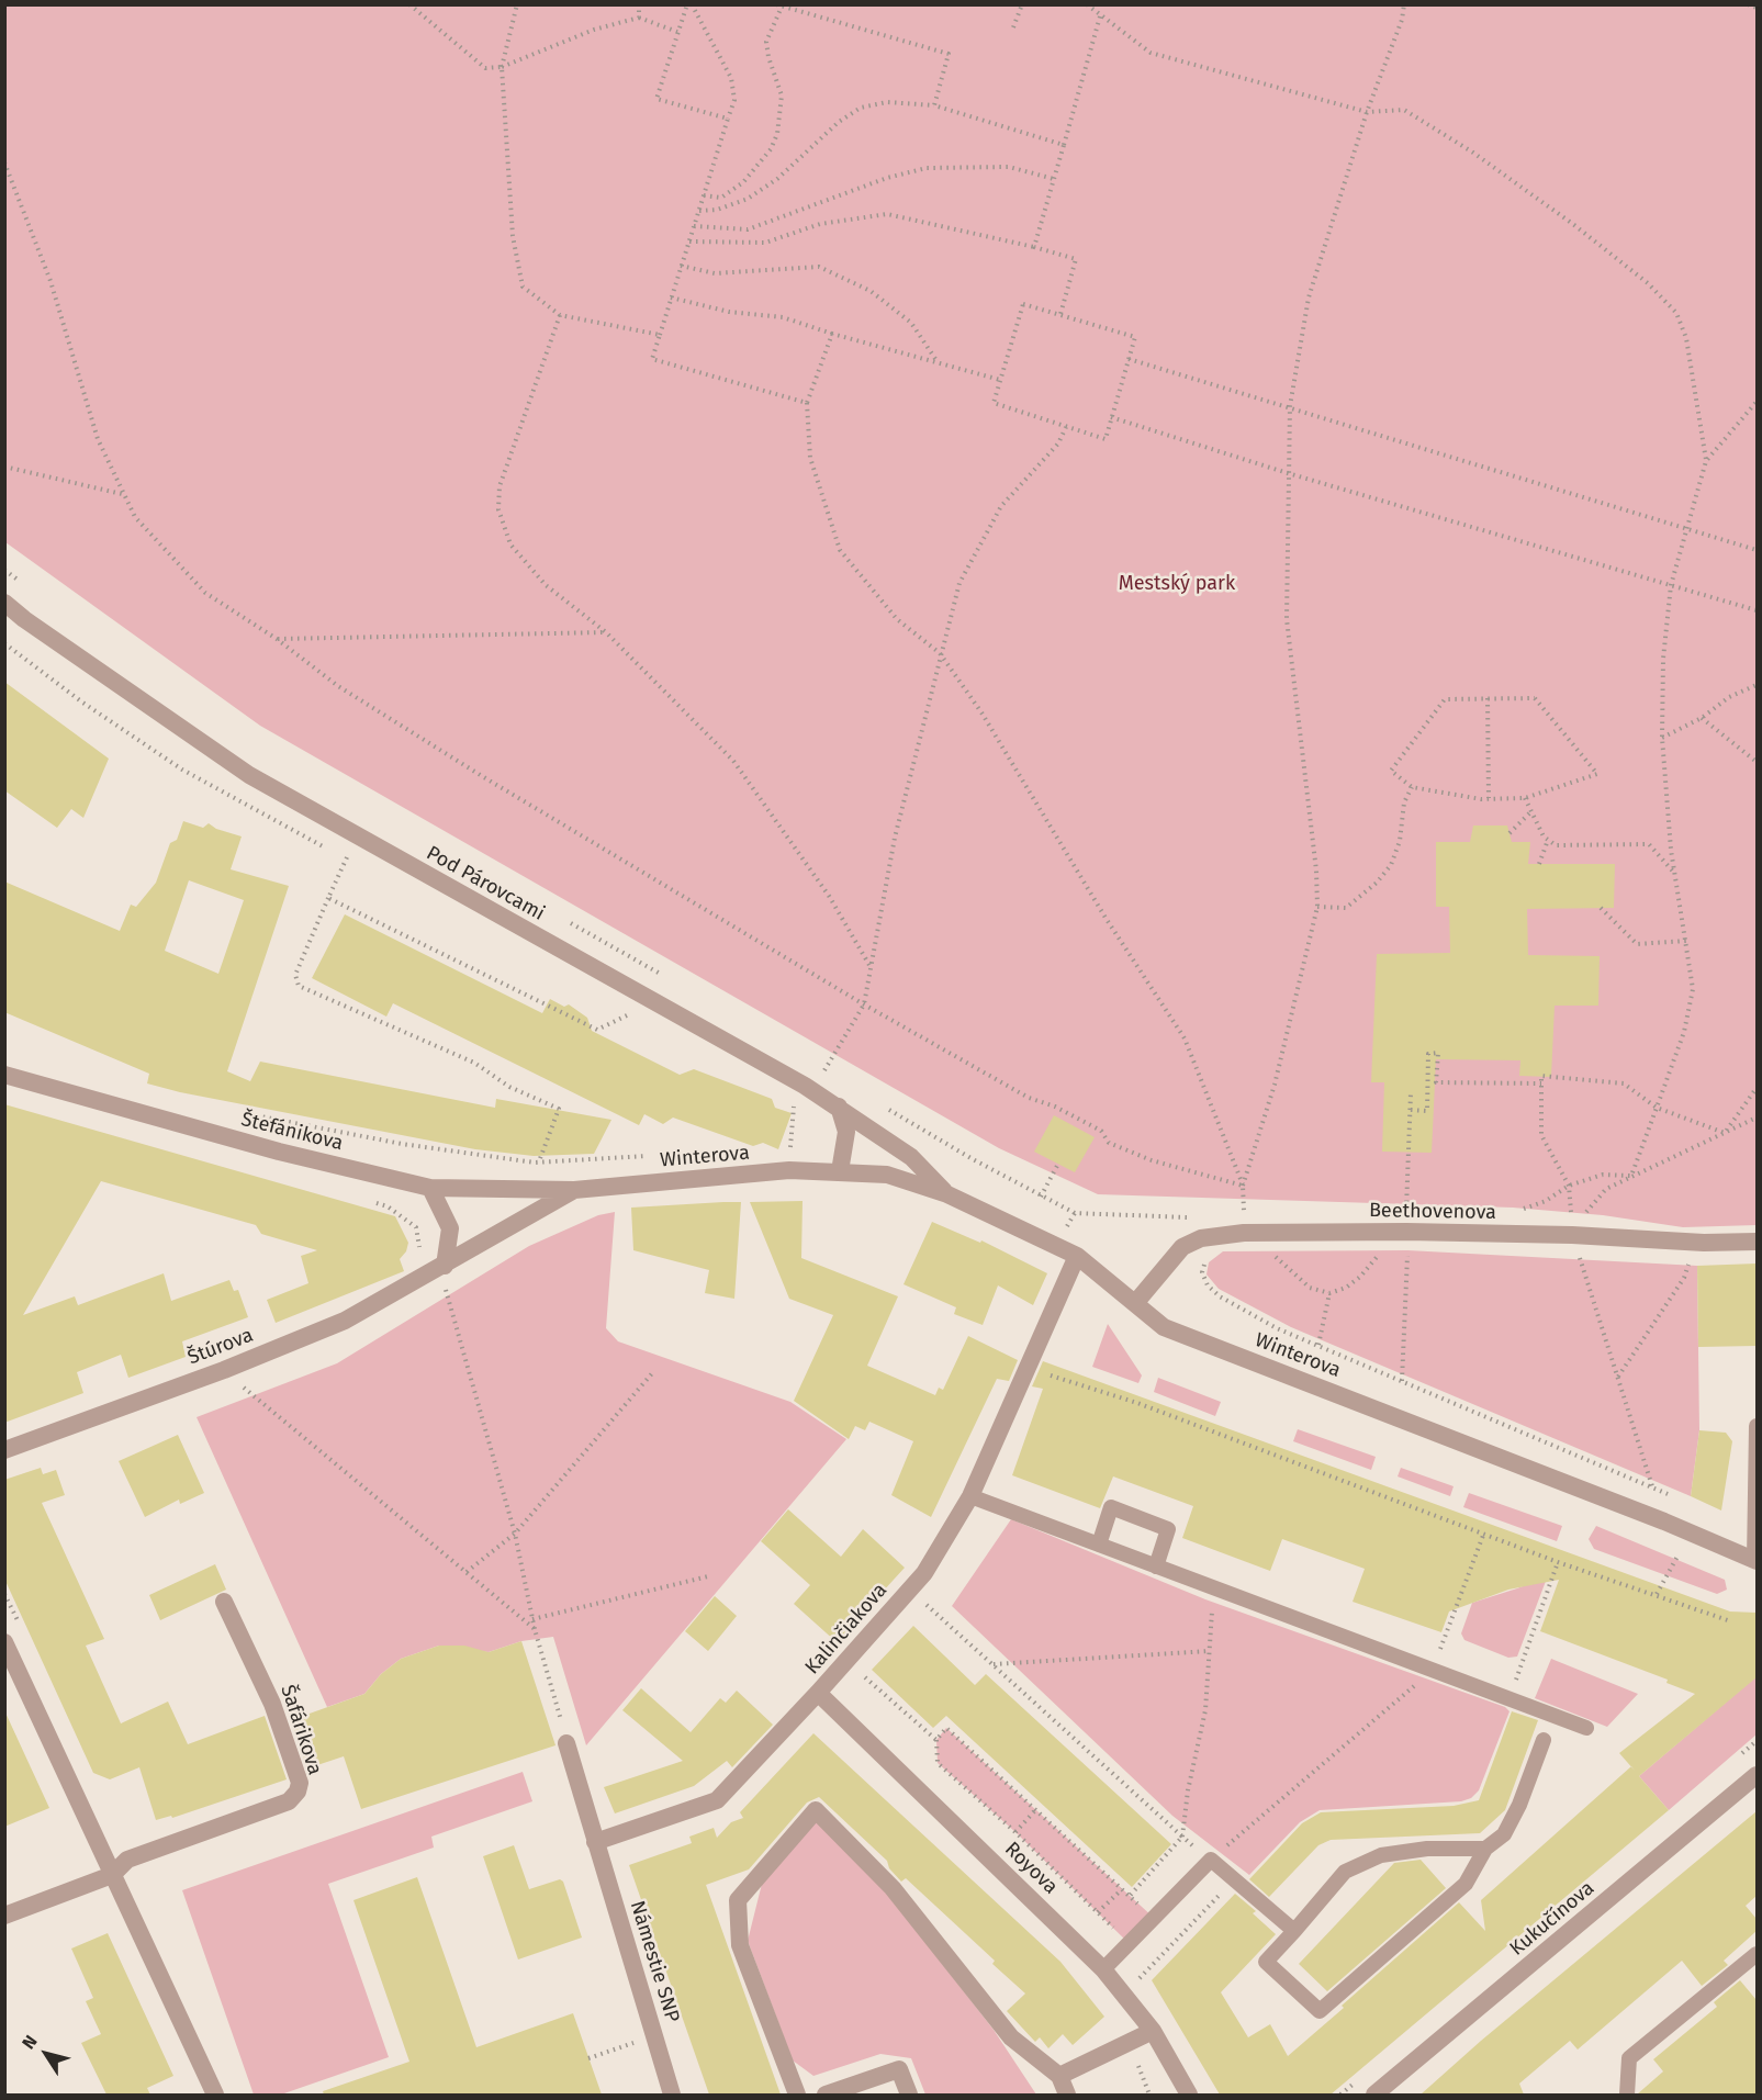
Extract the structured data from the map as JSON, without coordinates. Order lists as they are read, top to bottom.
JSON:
{
  "streets": {
    "street": [
      "Pod Párovcami",
      "Štefánikova",
      "Winterova",
      "Beethovenova",
      "Štúrova",
      "Kalinčiakova",
      "Šafárikova",
      "Royova",
      "Kukučínova",
      "Námestie SNP"
    ]
  },
  "crossings": [
    ["Pod Párovcami", "Winterova"],
    ["Štefánikova", "Winterova"],
    ["Štefánikova", "Štúrova"],
    ["Winterova", "Beethovenova"],
    ["Winterova", "Štúrova"],
    ["Winterova", "Kalinčiakova"],
    ["Kalinčiakova", "Royova"],
    ["Kalinčiakova", "Námestie SNP"]
  ],
  "parks": ["Mestský park"],
  "north": "top left"
}
